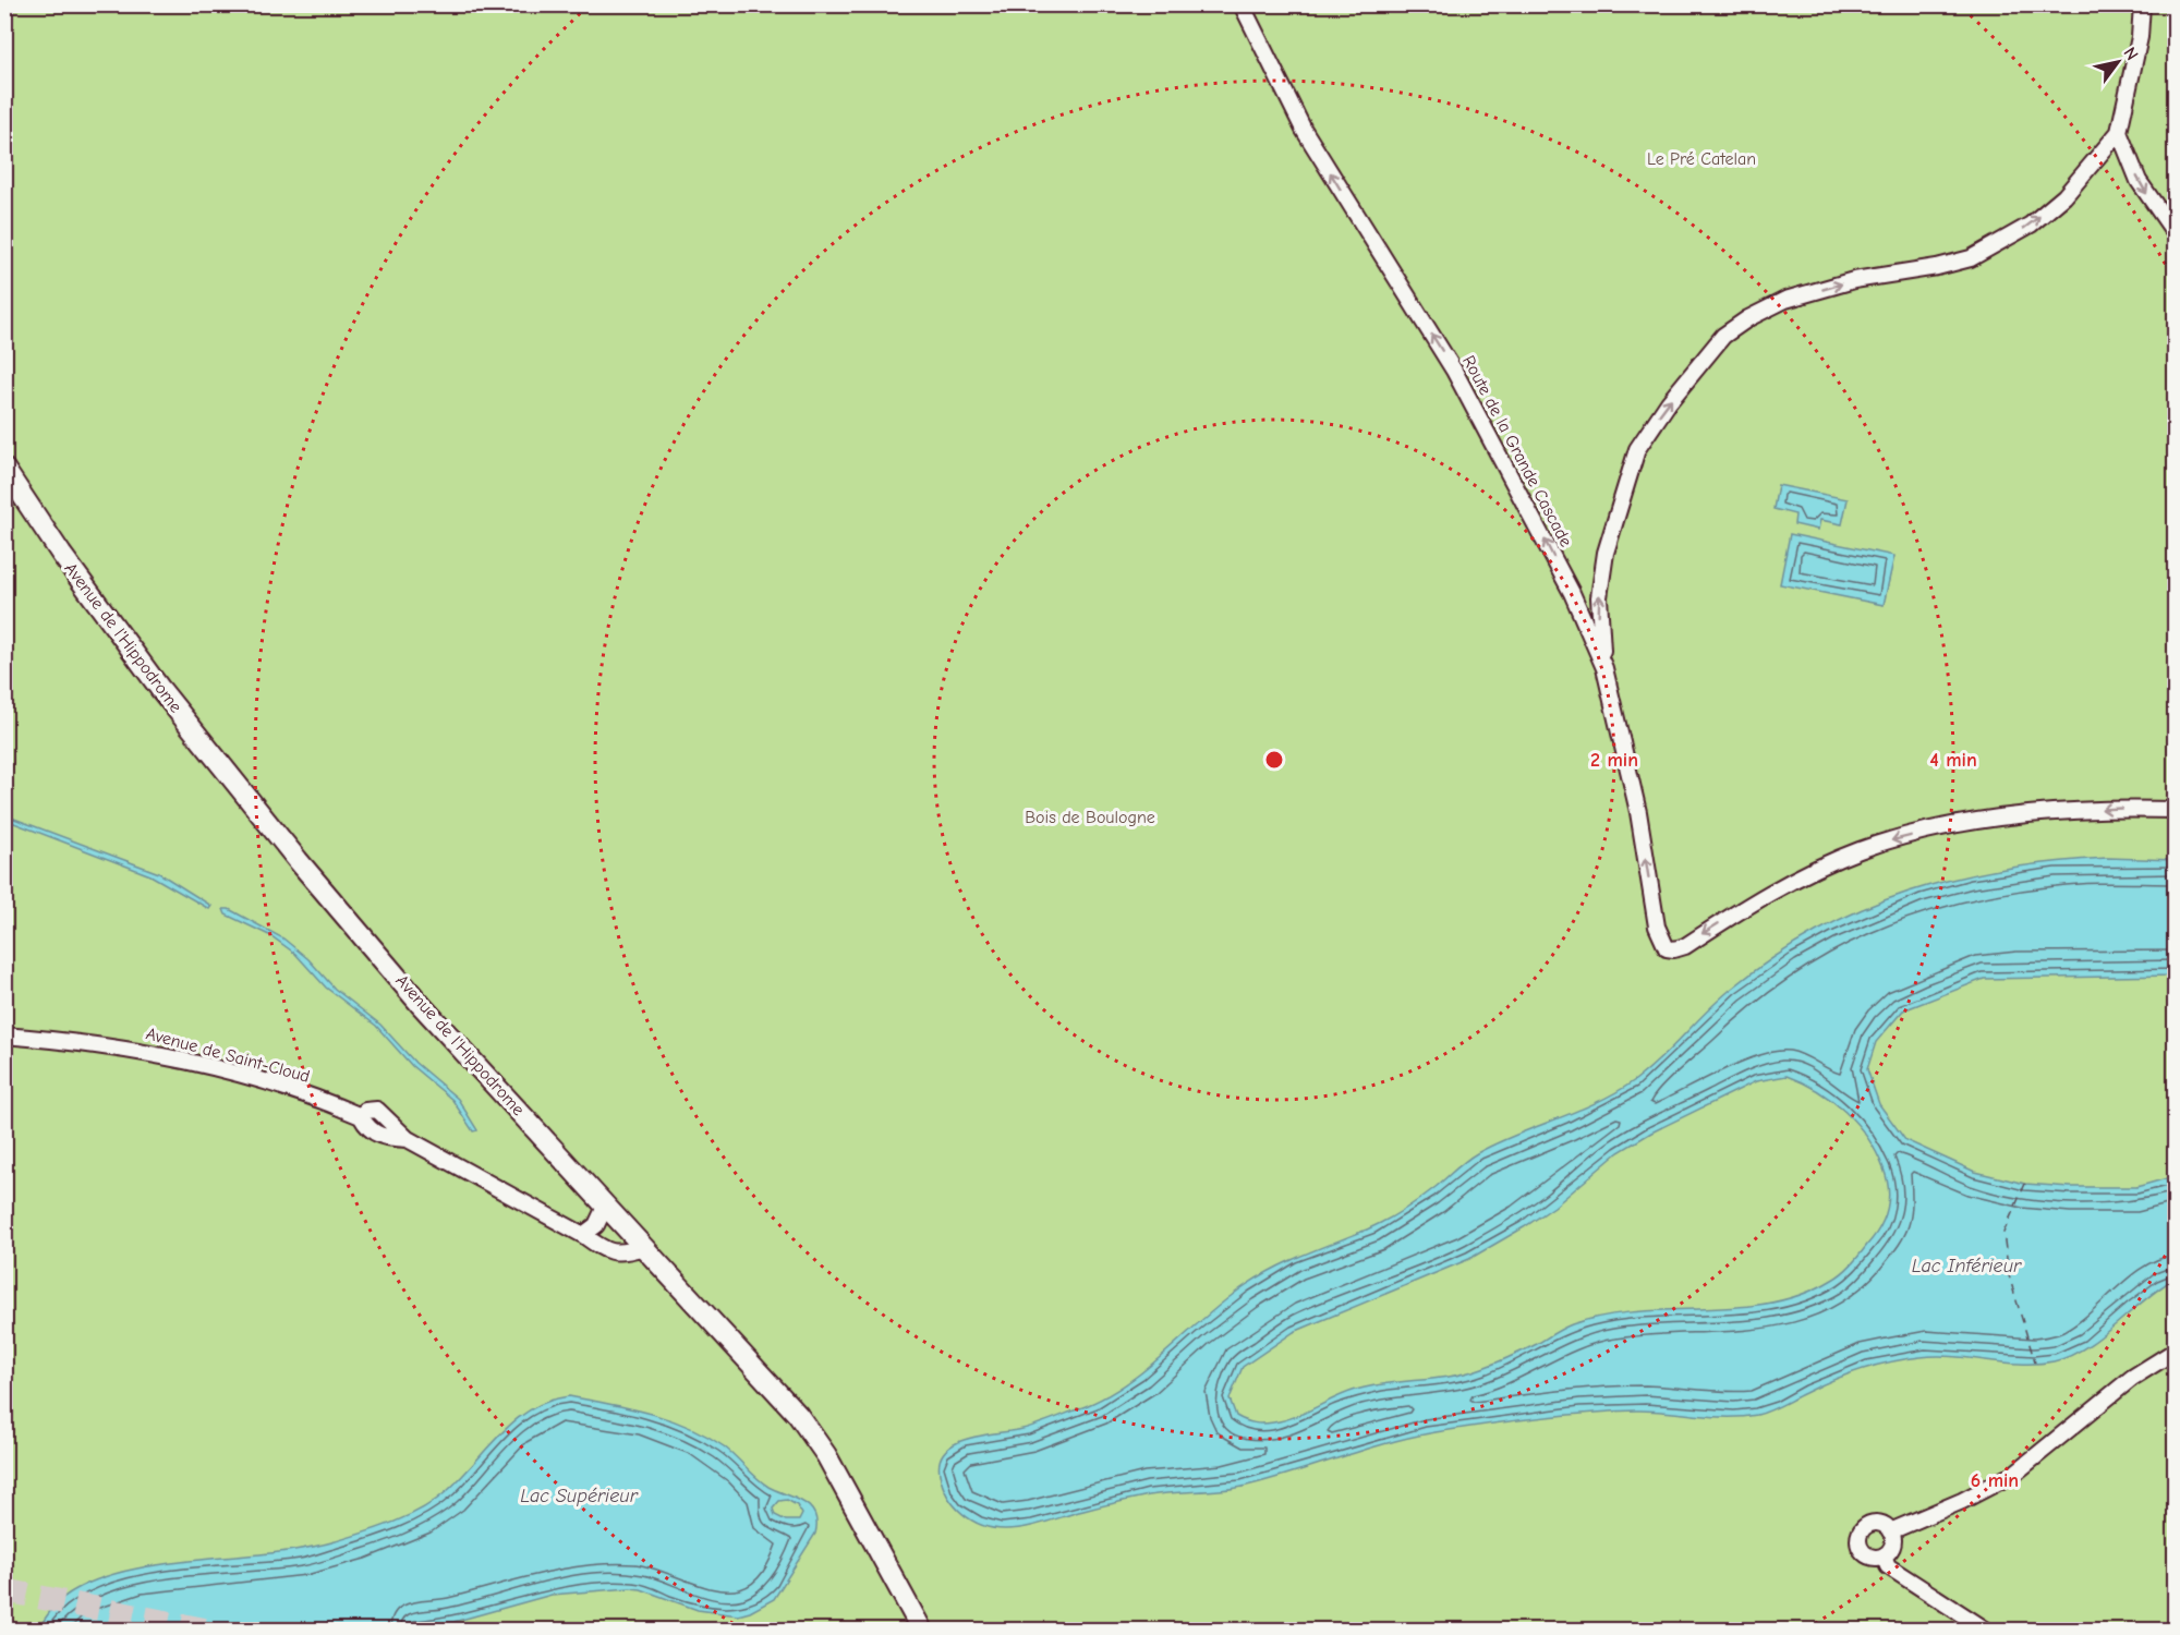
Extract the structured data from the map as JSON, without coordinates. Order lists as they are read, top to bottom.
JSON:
{
  "streets": {
    "main road": ["Avenue de l'Hippodrome"],
    "street": ["Route de la Grande Cascade", "Avenue de Saint-Cloud"]
  },
  "crossings": [
    ["Avenue de l'Hippodrome", "Avenue de Saint-Cloud"]
  ],
  "water": ["Lac Inférieur", "Lac Supérieur"],
  "parks": ["Le Pré Catelan", "Bois de Boulogne"],
  "north": "top right",
  "rings": ["2 min", "4 min", "6 min"]
}
